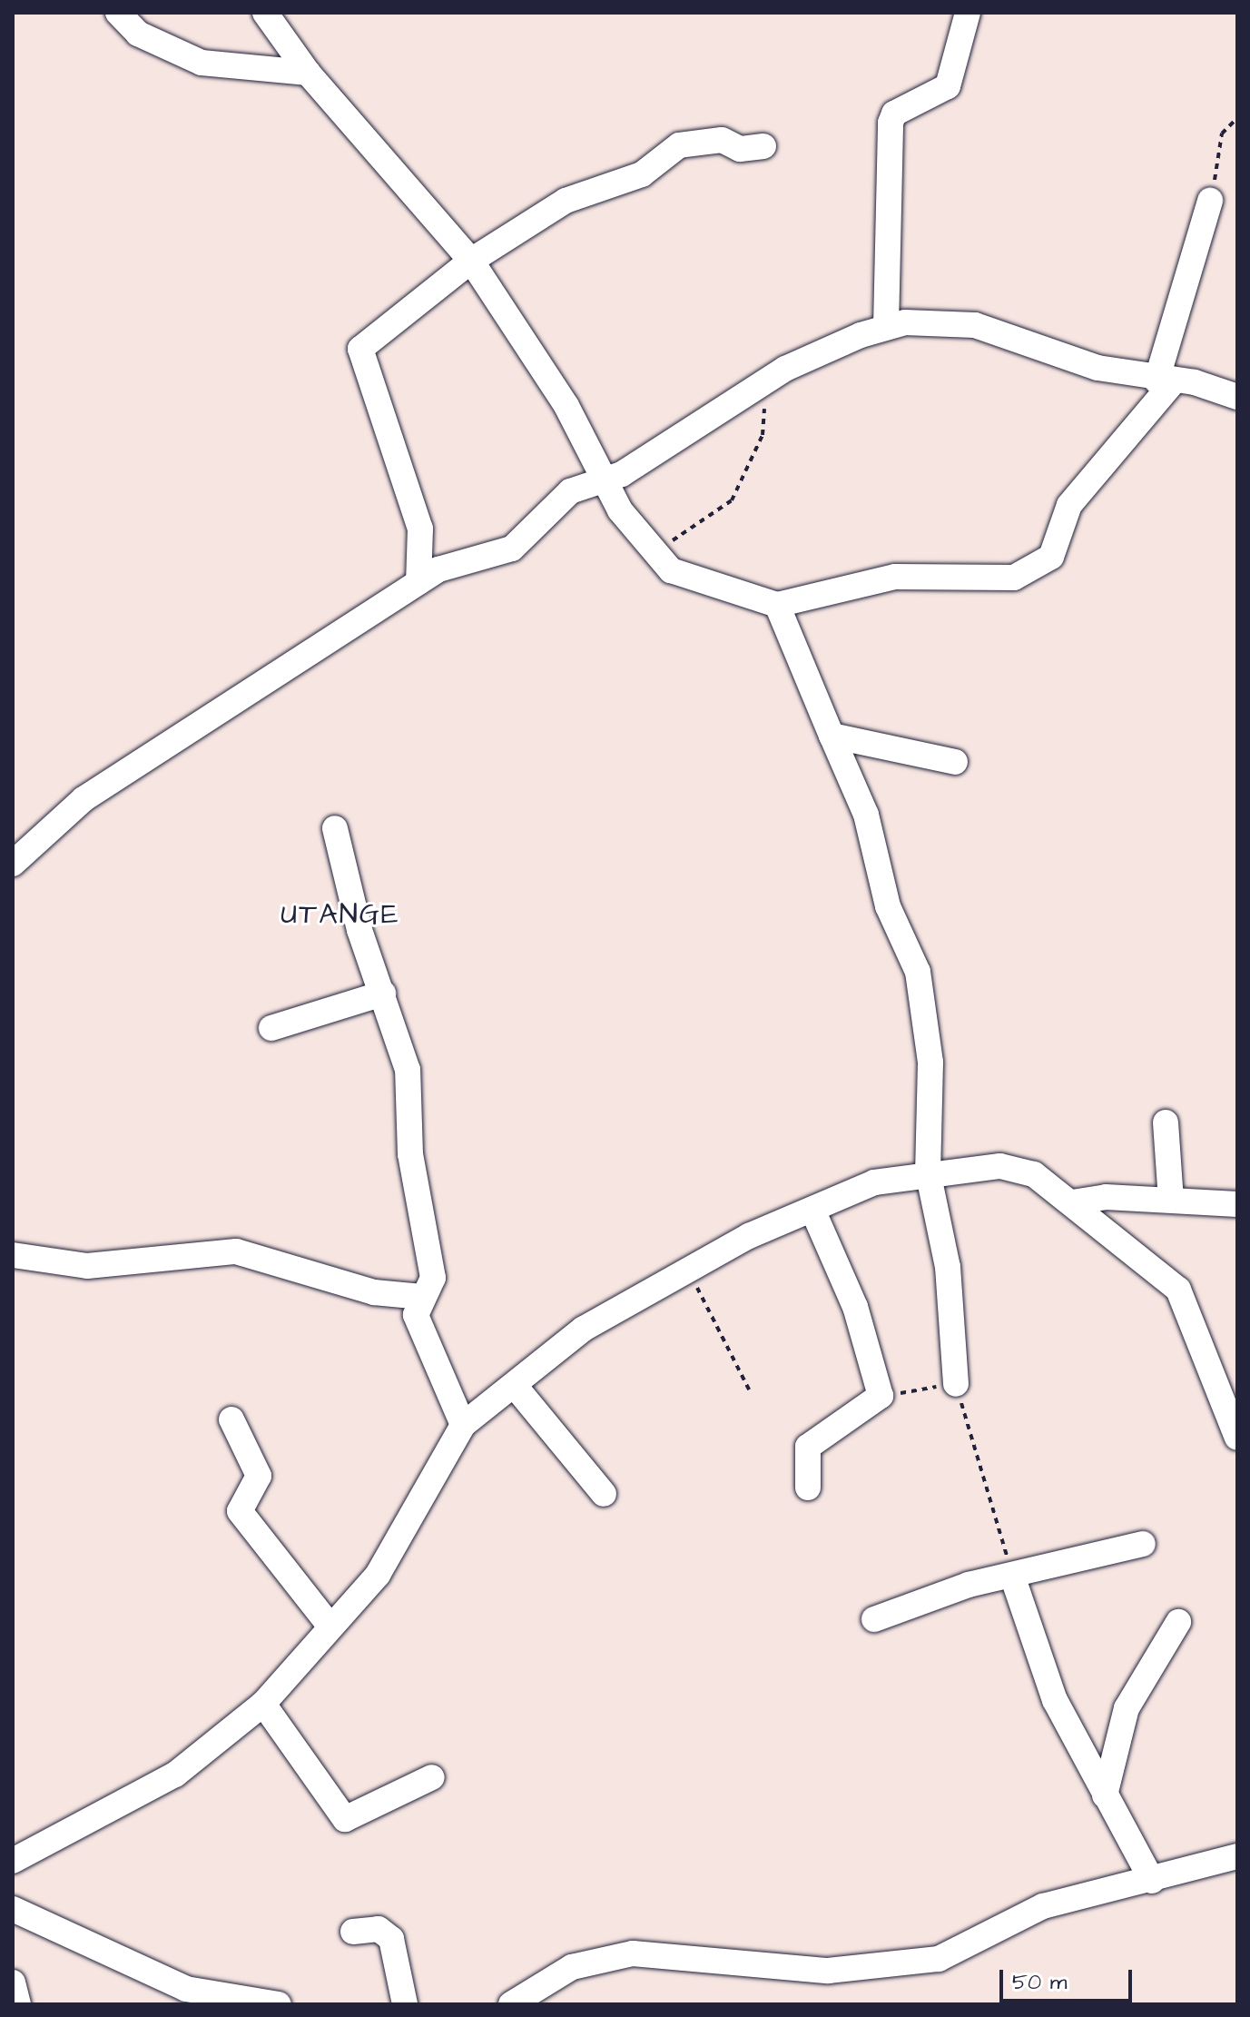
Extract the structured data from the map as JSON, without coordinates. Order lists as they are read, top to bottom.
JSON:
{
  "districts": ["UTANGE"],
  "scale_bar": "50 m"
}
